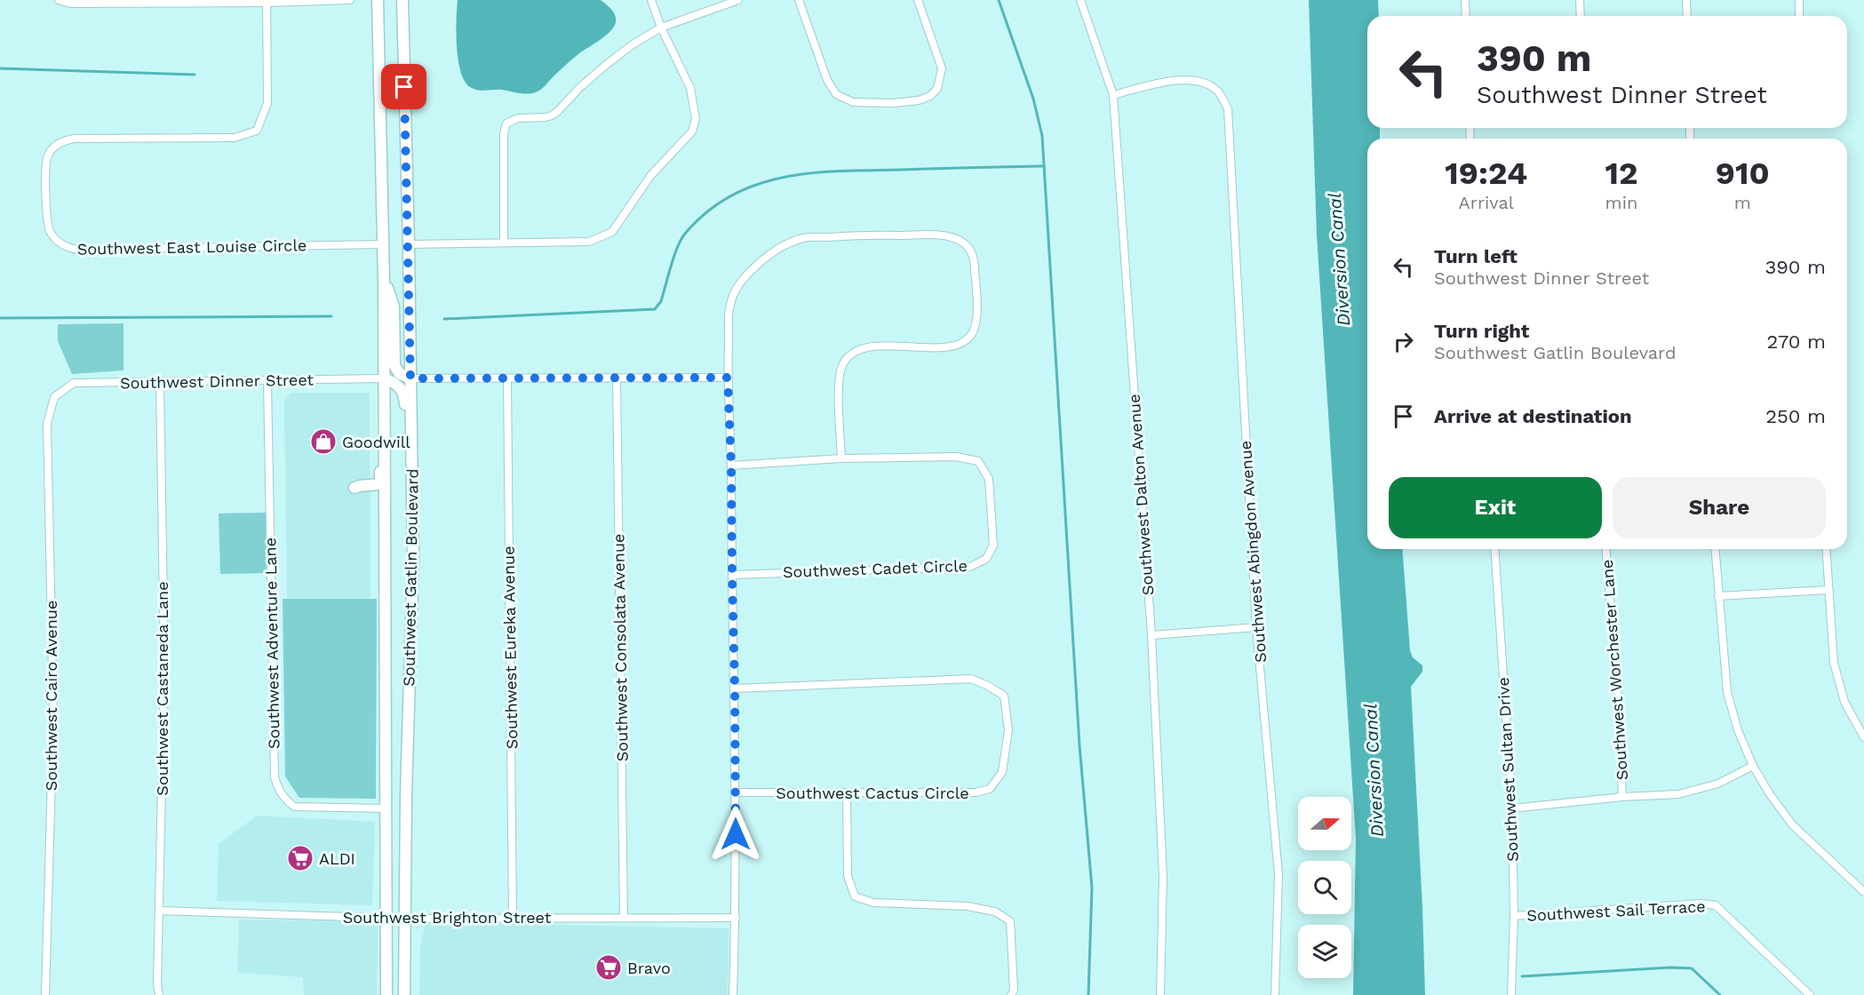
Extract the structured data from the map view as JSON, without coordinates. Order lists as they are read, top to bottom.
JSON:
{
  "streets": {
    "main road": ["Southwest Gatlin Boulevard"],
    "street": [
      "Southwest East Louise Circle",
      "Southwest Dinner Street",
      "Southwest Dalton Avenue",
      "Southwest Abingdon Avenue",
      "Southwest Cadet Circle",
      "Southwest Adventure Lane",
      "Southwest Eureka Avenue",
      "Southwest Consolata Avenue",
      "Southwest Worchester Lane",
      "Southwest Castaneda Lane",
      "Southwest Cairo Avenue",
      "Southwest Sultan Drive",
      "Southwest Cactus Circle",
      "Southwest Sail Terrace",
      "Southwest Brighton Street"
    ]
  },
  "crossings": [
    ["Southwest East Louise Circle", "Southwest Gatlin Boulevard"],
    ["Southwest Dinner Street", "Southwest Gatlin Boulevard"],
    ["Southwest Dinner Street", "Southwest Adventure Lane"],
    ["Southwest Dinner Street", "Southwest Castaneda Lane"],
    ["Southwest Dinner Street", "Southwest Cairo Avenue"],
    ["Southwest Dalton Avenue", "Southwest Abingdon Avenue"],
    ["Southwest Gatlin Boulevard", "Southwest Adventure Lane"],
    ["Southwest Gatlin Boulevard", "Southwest Brighton Street"],
    ["Southwest Eureka Avenue", "Southwest Brighton Street"],
    ["Southwest Consolata Avenue", "Southwest Brighton Street"],
    ["Southwest Castaneda Lane", "Southwest Brighton Street"],
    ["Southwest Sultan Drive", "Southwest Sail Terrace"]
  ],
  "water": ["Diversion Canal"],
  "places": {
    "shop": ["Goodwill"],
    "supermarket": ["ALDI", "Bravo"]
  },
  "north": "right",
  "page": {
    "turn": ["390 m", "Southwest Dinner Street"],
    "eta": [
      "19:24",
      "Arrival",
      "12",
      "min",
      "910",
      "m"
    ],
    "list": [
      {
        "name": "Turn left",
        "note": "Southwest Dinner Street",
        "value": "390 m"
      },
      {
        "name": "Turn right",
        "note": "Southwest Gatlin Boulevard",
        "value": "270 m"
      },
      {
        "name": "Arrive at destination",
        "value": "250 m"
      }
    ],
    "buttons": ["Exit", "Share"]
  }
}
